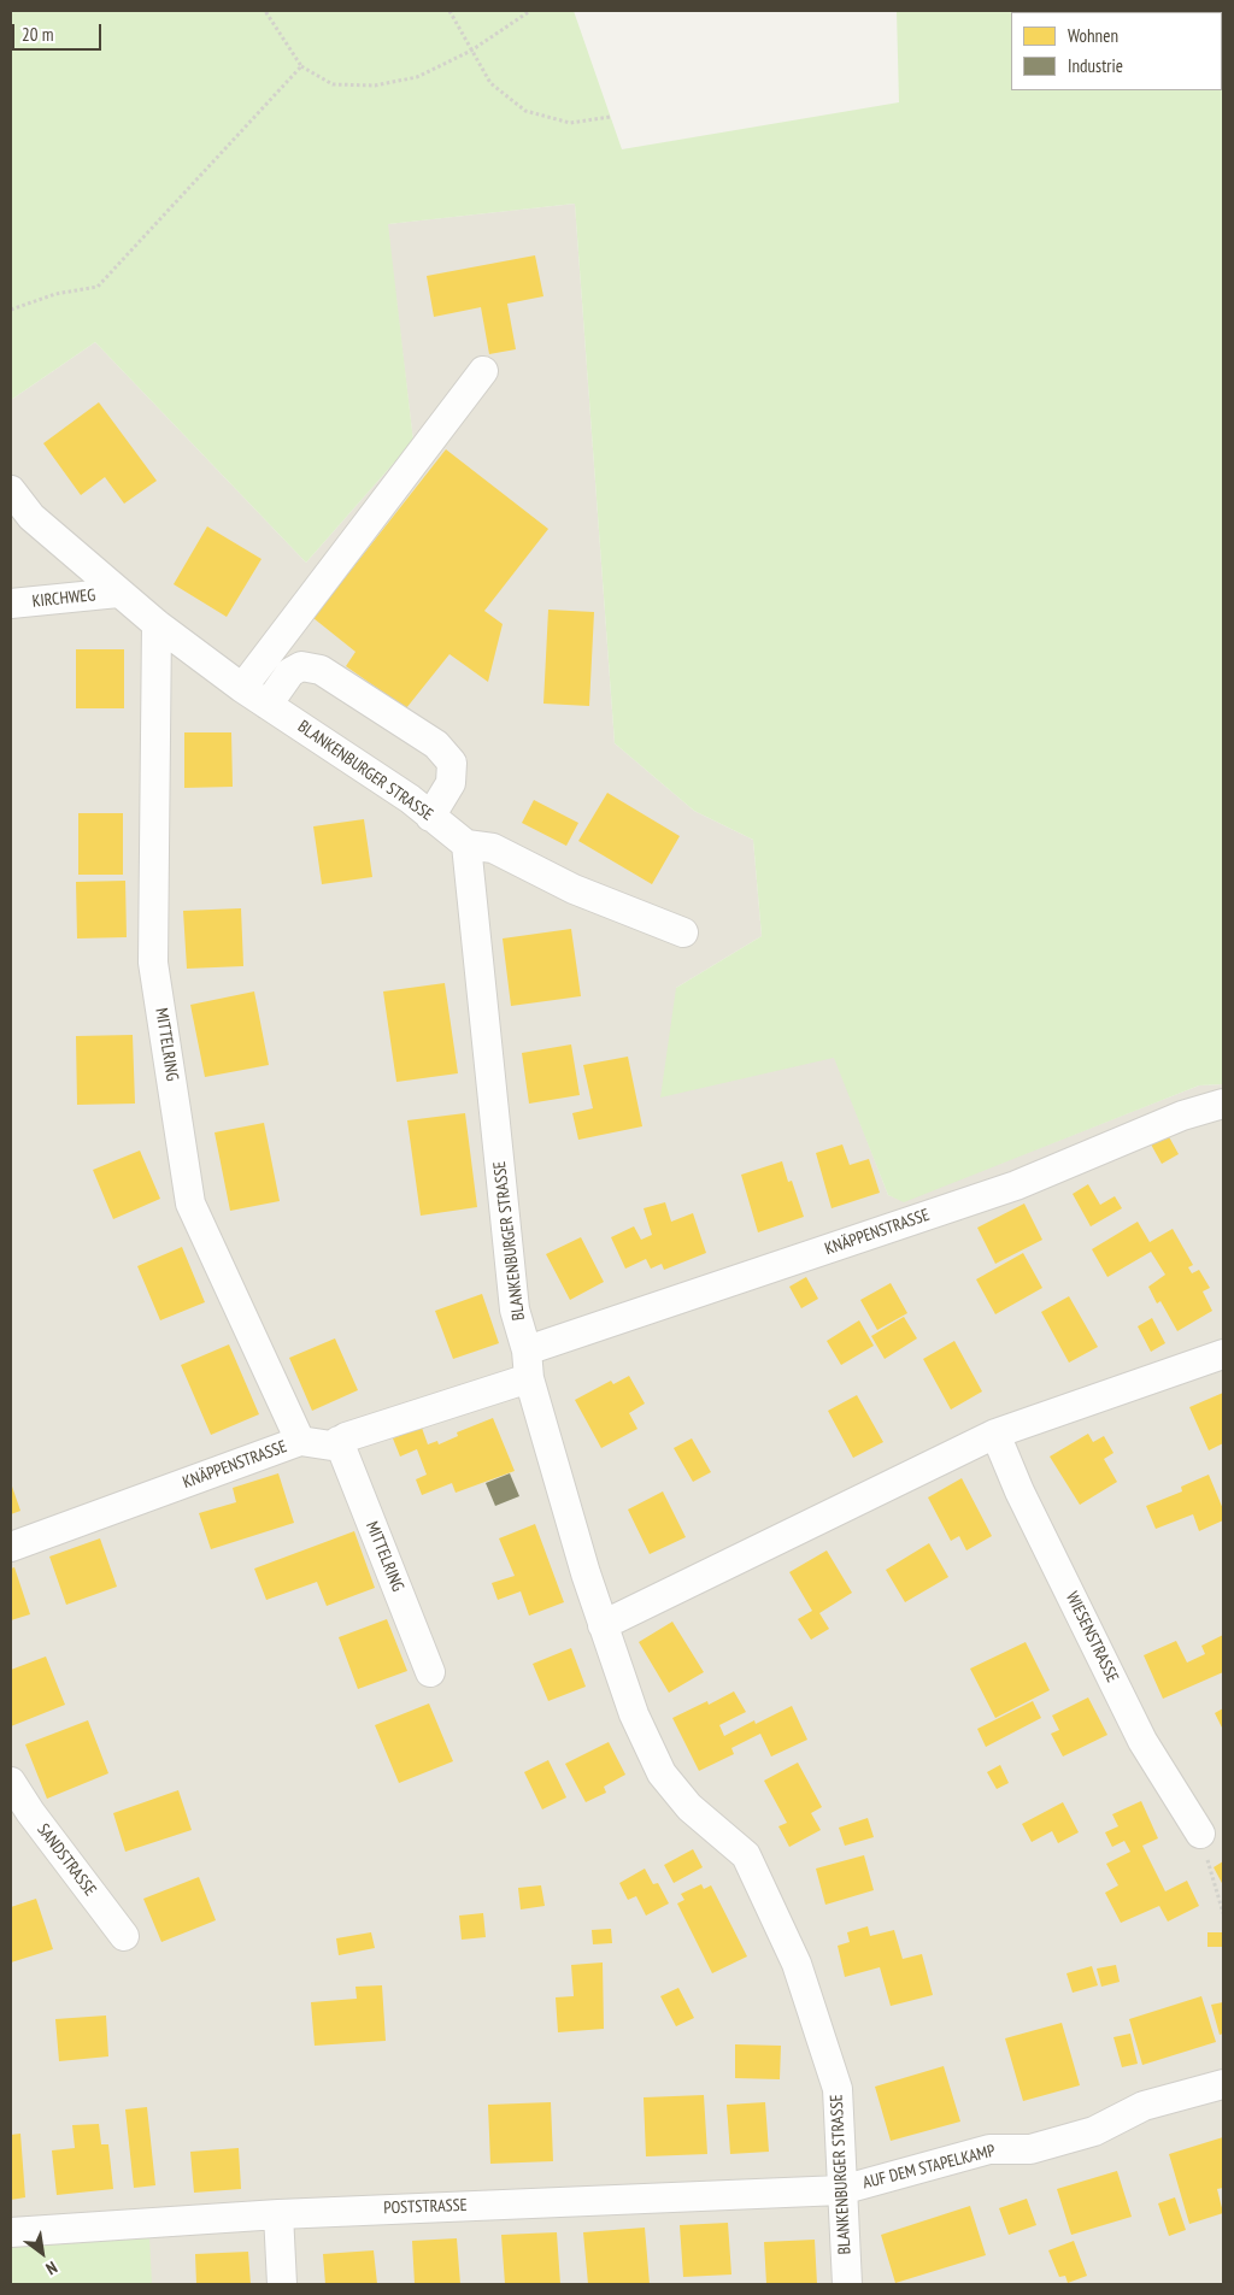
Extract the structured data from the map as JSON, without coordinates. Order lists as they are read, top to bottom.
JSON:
{
  "streets": {
    "street": [
      "KIRCHWEG",
      "BLANKENBURGER STRASSE",
      "MITTELRING",
      "KNÄPPENSTRASSE",
      "WIESENSTRASSE",
      "SANDSTRASSE",
      "AUF DEM STAPELKAMP",
      "POSTSTRASSE"
    ]
  },
  "crossings": [
    ["KIRCHWEG", "BLANKENBURGER STRASSE"],
    ["BLANKENBURGER STRASSE", "MITTELRING"],
    ["BLANKENBURGER STRASSE", "KNÄPPENSTRASSE"],
    ["BLANKENBURGER STRASSE", "AUF DEM STAPELKAMP"],
    ["BLANKENBURGER STRASSE", "POSTSTRASSE"],
    ["MITTELRING", "KNÄPPENSTRASSE"],
    ["AUF DEM STAPELKAMP", "POSTSTRASSE"]
  ],
  "legend": ["Wohnen", "Industrie"],
  "scale_bar": "20 m",
  "north": "bottom right"
}
